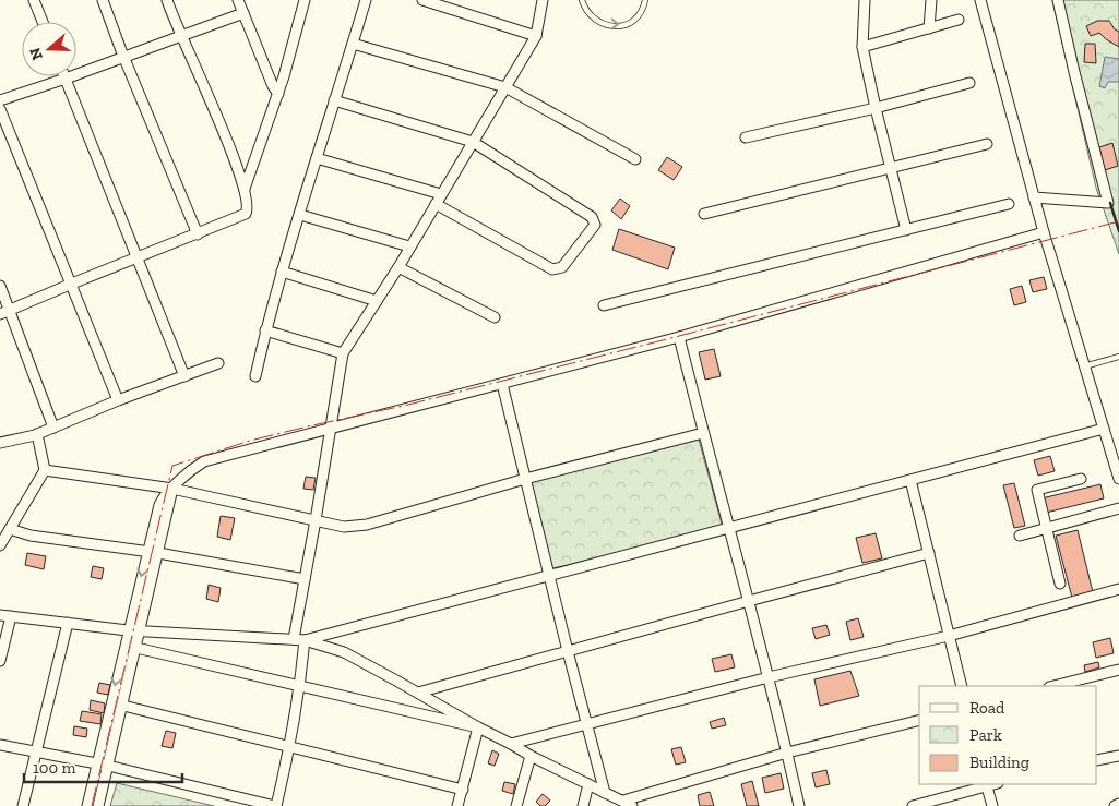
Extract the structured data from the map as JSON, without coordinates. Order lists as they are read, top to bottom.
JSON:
{
  "legend": ["Road", "Park", "Building"],
  "scale_bar": "100 m",
  "north": "left"
}
